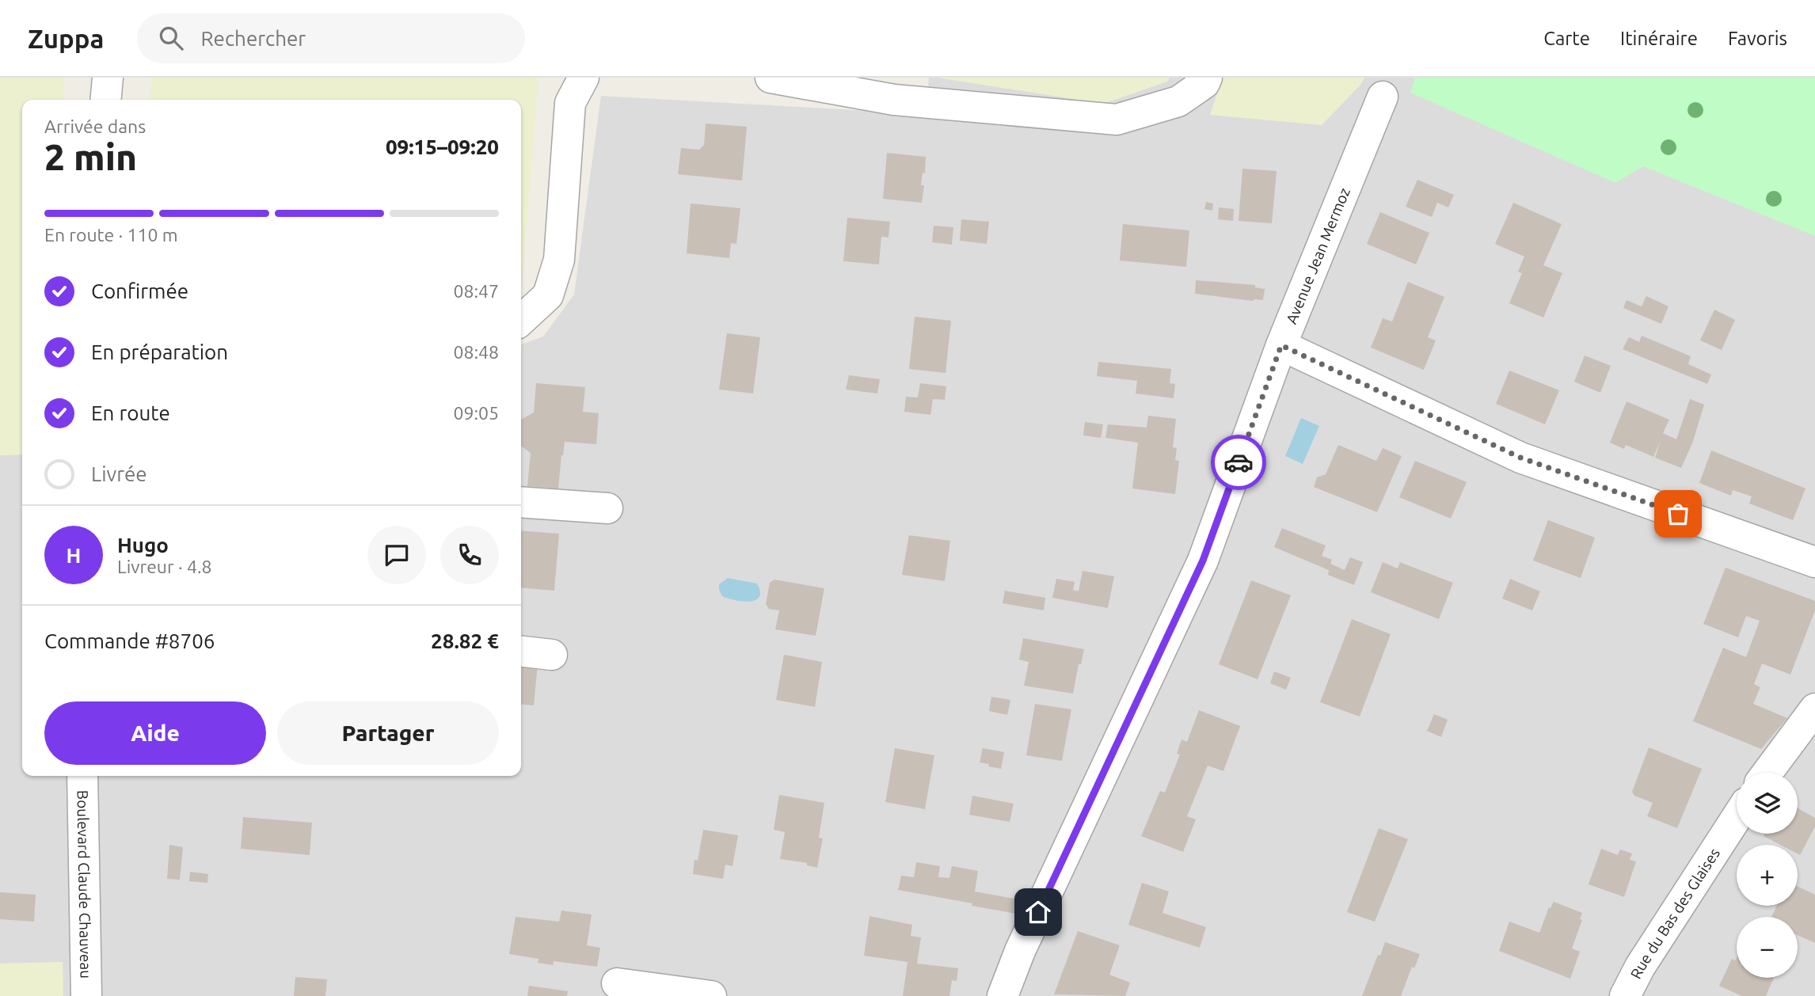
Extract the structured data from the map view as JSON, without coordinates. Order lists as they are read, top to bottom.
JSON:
{
  "streets": {
    "street": ["Avenue Jean Mermoz", "Boulevard Claude Chauveau", "Rue du Bas des Glaises"]
  },
  "page": {
    "header": "Zuppa",
    "search": "Rechercher",
    "nav": ["Carte", "Itinéraire", "Favoris"],
    "heading": ["2 min", "Arrivée dans", "09:15–09:20"],
    "panel": [
      "Hugo",
      "Livreur · 4.8",
      "Commande #8706",
      "28.82 €"
    ],
    "bar": "En route · 110 m",
    "list": [
      ["Confirmée", "08:47"],
      ["En préparation", "08:48"],
      ["En route", "09:05"],
      "Livrée"
    ],
    "round": "H",
    "buttons": ["Aide", "Partager"],
    "map_buttons": ["+", "−"]
  }
}
